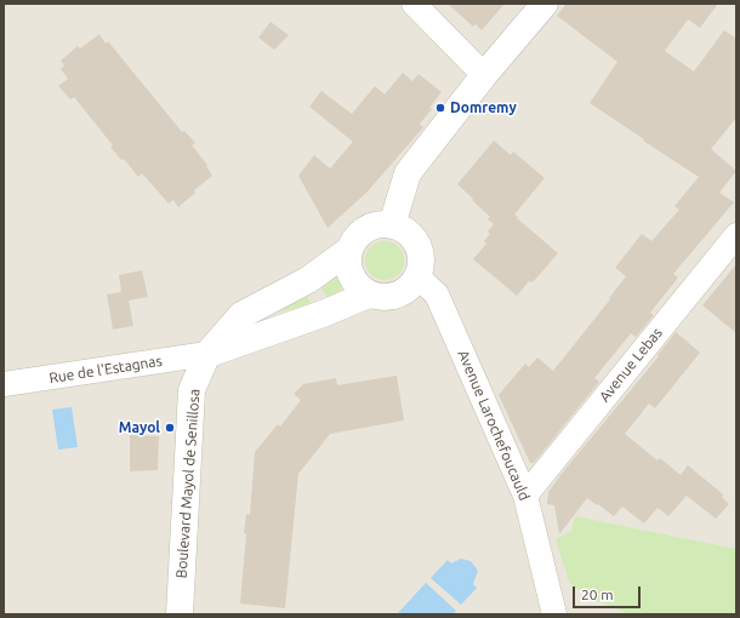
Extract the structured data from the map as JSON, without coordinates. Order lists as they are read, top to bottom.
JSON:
{
  "streets": {
    "street": [
      "Avenue Lebas",
      "Rue de l'Estagnas",
      "Avenue Larochefoucauld",
      "Boulevard Mayol de Senillosa"
    ]
  },
  "crossings": [
    ["Avenue Lebas", "Avenue Larochefoucauld"],
    ["Rue de l'Estagnas", "Boulevard Mayol de Senillosa"],
    ["Avenue Larochefoucauld", "Boulevard Mayol de Senillosa"]
  ],
  "places": ["Domremy", "Mayol"],
  "scale_bar": "20 m"
}
